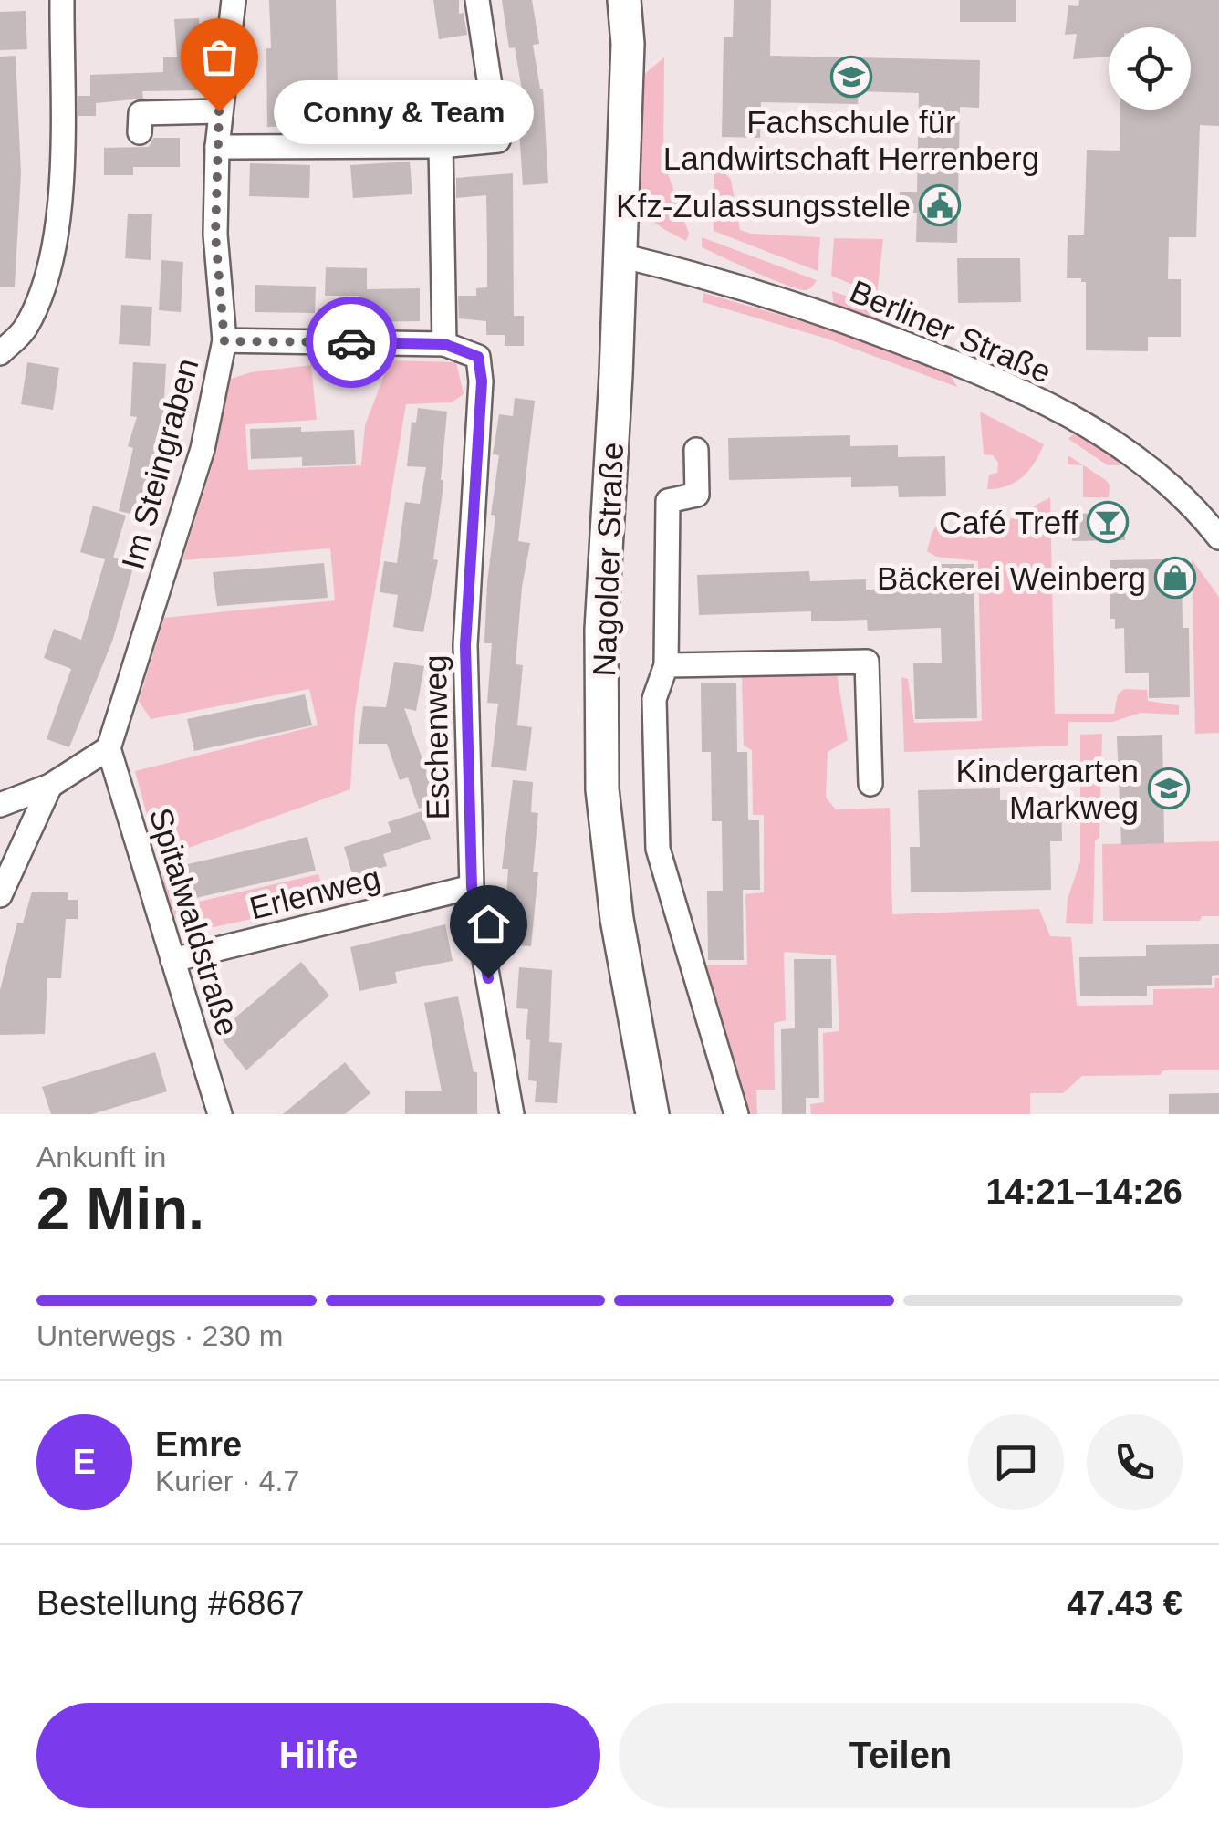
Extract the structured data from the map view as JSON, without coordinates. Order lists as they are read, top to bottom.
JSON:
{
  "streets": {
    "main road": ["Nagolder Straße"],
    "street": [
      "Berliner Straße",
      "Im Steingraben",
      "Eschenweg",
      "Erlenweg",
      "Spitalwaldstraße"
    ]
  },
  "crossings": [
    ["Berliner Straße", "Nagolder Straße"],
    ["Im Steingraben", "Spitalwaldstraße"],
    ["Eschenweg", "Erlenweg"],
    ["Erlenweg", "Spitalwaldstraße"]
  ],
  "places": {
    "school or university": ["Fachschule für Landwirtschaft Herrenberg", "Kindergarten Markweg"],
    "other": ["Conny & Team"],
    "public building": ["Kfz-Zulassungsstelle"],
    "bar": ["Café Treff"],
    "shop": ["Bäckerei Weinberg"]
  },
  "page": {
    "bubble": "Conny & Team",
    "heading": ["2 Min.", "Ankunft in", "14:21–14:26"],
    "panel": [
      "Emre",
      "Kurier · 4.7",
      "Bestellung #6867",
      "47.43 €"
    ],
    "bar": "Unterwegs · 230 m",
    "round": "E",
    "buttons": ["Hilfe", "Teilen"]
  }
}
